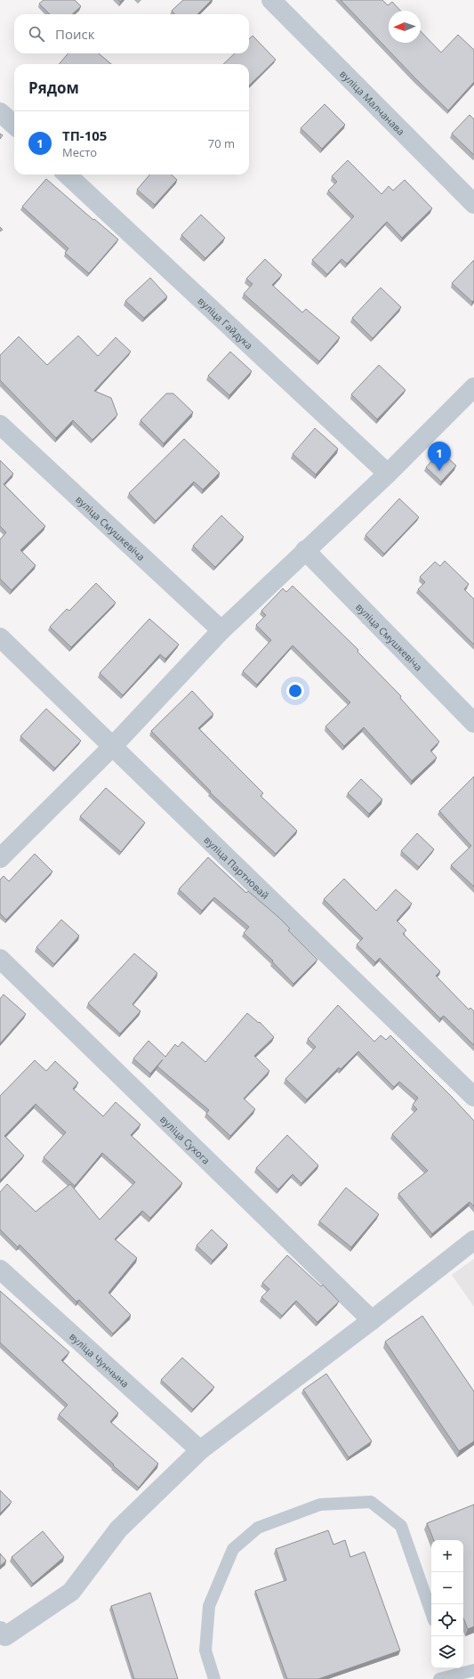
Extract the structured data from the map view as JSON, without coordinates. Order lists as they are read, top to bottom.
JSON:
{
  "streets": {
    "street": [
      "вуліца Малчанава",
      "вуліца Гайдука",
      "вуліца Смушкевіча",
      "вуліца Партновай",
      "вуліца Сухога",
      "вуліца Чунчына"
    ]
  },
  "north": "left",
  "page": {
    "search": "Поиск",
    "heading": "Рядом",
    "list": [
      {
        "mark": "1",
        "name": "ТП-105",
        "note": "Место",
        "value": "70 m"
      }
    ],
    "pins": "1",
    "map_buttons": ["+", "−"]
  }
}
